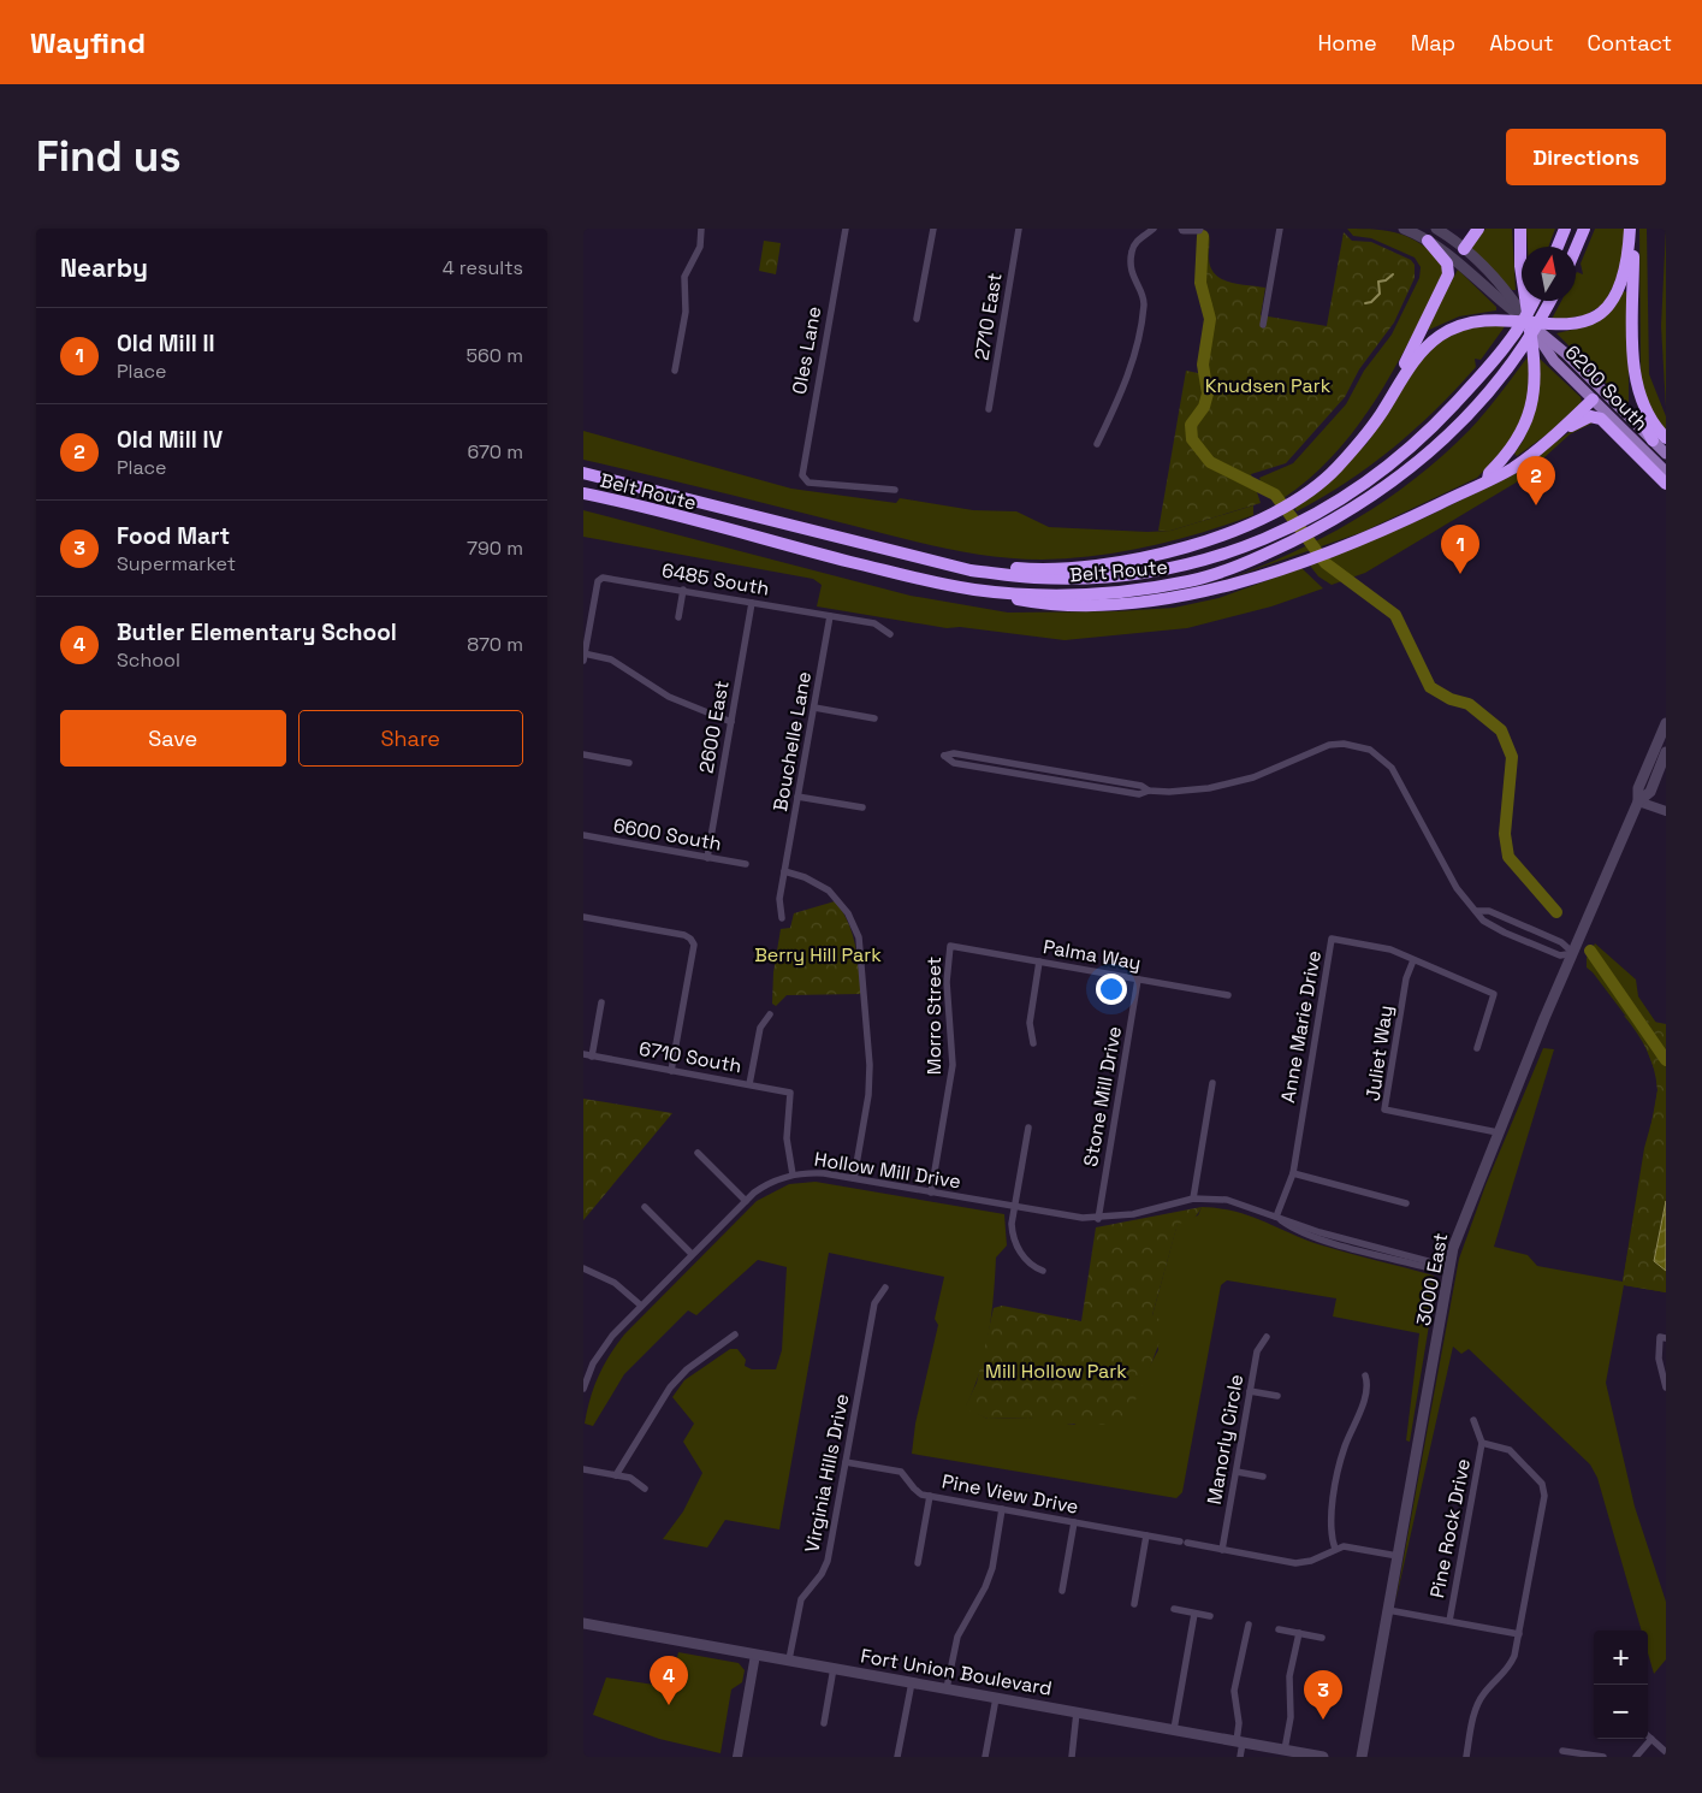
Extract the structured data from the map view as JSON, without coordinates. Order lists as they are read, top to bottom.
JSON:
{
  "streets": {
    "highway": ["Belt Route"],
    "main road": ["6200 South", "3000 East", "Fort Union Boulevard"],
    "street": [
      "2710 East",
      "Oles Lane",
      "6485 South",
      "2600 East",
      "Bouchelle Lane",
      "6600 South",
      "Palma Way",
      "Morro Street",
      "Anne Marie Drive",
      "Juliet Way",
      "6710 South",
      "Stone Mill Drive",
      "Hollow Mill Drive",
      "Manorly Circle",
      "Virginia Hills Drive",
      "Pine View Drive",
      "Pine Rock Drive"
    ]
  },
  "crossings": [
    ["6485 South", "2600 East"],
    ["6485 South", "Bouchelle Lane"],
    ["2600 East", "6600 South"],
    ["Palma Way", "Morro Street"],
    ["Palma Way", "Stone Mill Drive"],
    ["Morro Street", "Hollow Mill Drive"],
    ["Anne Marie Drive", "Juliet Way"],
    ["Anne Marie Drive", "Hollow Mill Drive"],
    ["Juliet Way", "3000 East"],
    ["6710 South", "Hollow Mill Drive"],
    ["Stone Mill Drive", "Hollow Mill Drive"],
    ["Hollow Mill Drive", "3000 East"],
    ["3000 East", "Pine View Drive"],
    ["Manorly Circle", "Pine View Drive"],
    ["Virginia Hills Drive", "Pine View Drive"],
    ["Virginia Hills Drive", "Fort Union Boulevard"]
  ],
  "parks": ["Knudsen Park", "Berry Hill Park", "Mill Hollow Park"],
  "north": "top",
  "page": {
    "header": "Wayfind",
    "nav": [
      "Home",
      "Map",
      "About",
      "Contact"
    ],
    "buttons": [
      "Directions",
      ["Save", "Share"]
    ],
    "title": "Find us",
    "heading": ["Nearby", "4 results"],
    "list": [
      {
        "mark": "1",
        "name": "Old Mill II",
        "note": "Place",
        "value": "560 m"
      },
      {
        "mark": "2",
        "name": "Old Mill IV",
        "note": "Place",
        "value": "670 m"
      },
      {
        "mark": "3",
        "name": "Food Mart",
        "note": "Supermarket",
        "value": "790 m"
      },
      {
        "mark": "4",
        "name": "Butler Elementary School",
        "note": "School",
        "value": "870 m"
      }
    ],
    "pins": [
      "2",
      "1",
      "4",
      "3"
    ],
    "map_buttons": ["+", "−"]
  }
}
